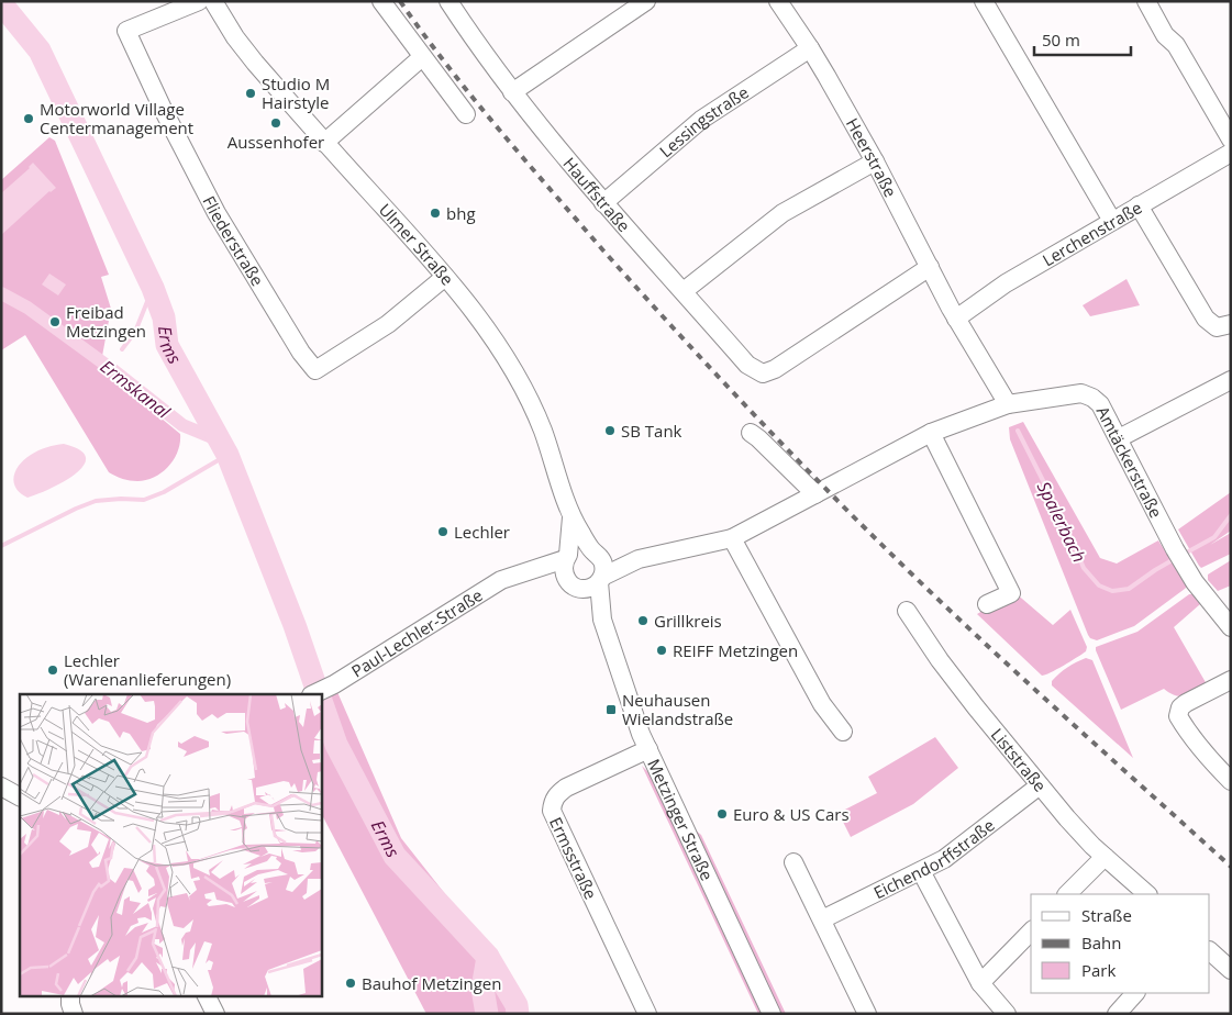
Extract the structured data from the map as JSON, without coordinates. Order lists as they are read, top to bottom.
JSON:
{
  "streets": {
    "street": [
      "Lessingstraße",
      "Heerstraße",
      "Hauffstraße",
      "Lerchenstraße",
      "Fliederstraße",
      "Ulmer Straße",
      "Amtäckerstraße",
      "Paul-Lechler-Straße",
      "Liststraße",
      "Metzinger Straße",
      "Eichendorffstraße",
      "Ermsstraße"
    ]
  },
  "crossings": [
    ["Lessingstraße", "Heerstraße"],
    ["Lessingstraße", "Hauffstraße"],
    ["Heerstraße", "Hauffstraße"],
    ["Heerstraße", "Lerchenstraße"],
    ["Fliederstraße", "Ulmer Straße"],
    ["Ulmer Straße", "Paul-Lechler-Straße"],
    ["Ulmer Straße", "Metzinger Straße"],
    ["Paul-Lechler-Straße", "Metzinger Straße"],
    ["Liststraße", "Eichendorffstraße"],
    ["Metzinger Straße", "Ermsstraße"]
  ],
  "water": ["Erms", "Ermskanal", "Spalerbach"],
  "places": {
    "other": [
      "Studio M Hairstyle",
      "Motorworld Village Centermanagement",
      "Aussenhofer",
      "bhg",
      "Freibad Metzingen",
      "SB Tank",
      "Lechler",
      "Grillkreis",
      "REIFF Metzingen",
      "Lechler (Warenanlieferungen)",
      "Euro & US Cars",
      "Bauhof Metzingen"
    ],
    "transit": ["Neuhausen Wielandstraße"]
  },
  "legend": ["Straße", "Bahn", "Park"],
  "scale_bar": "50 m"
}
